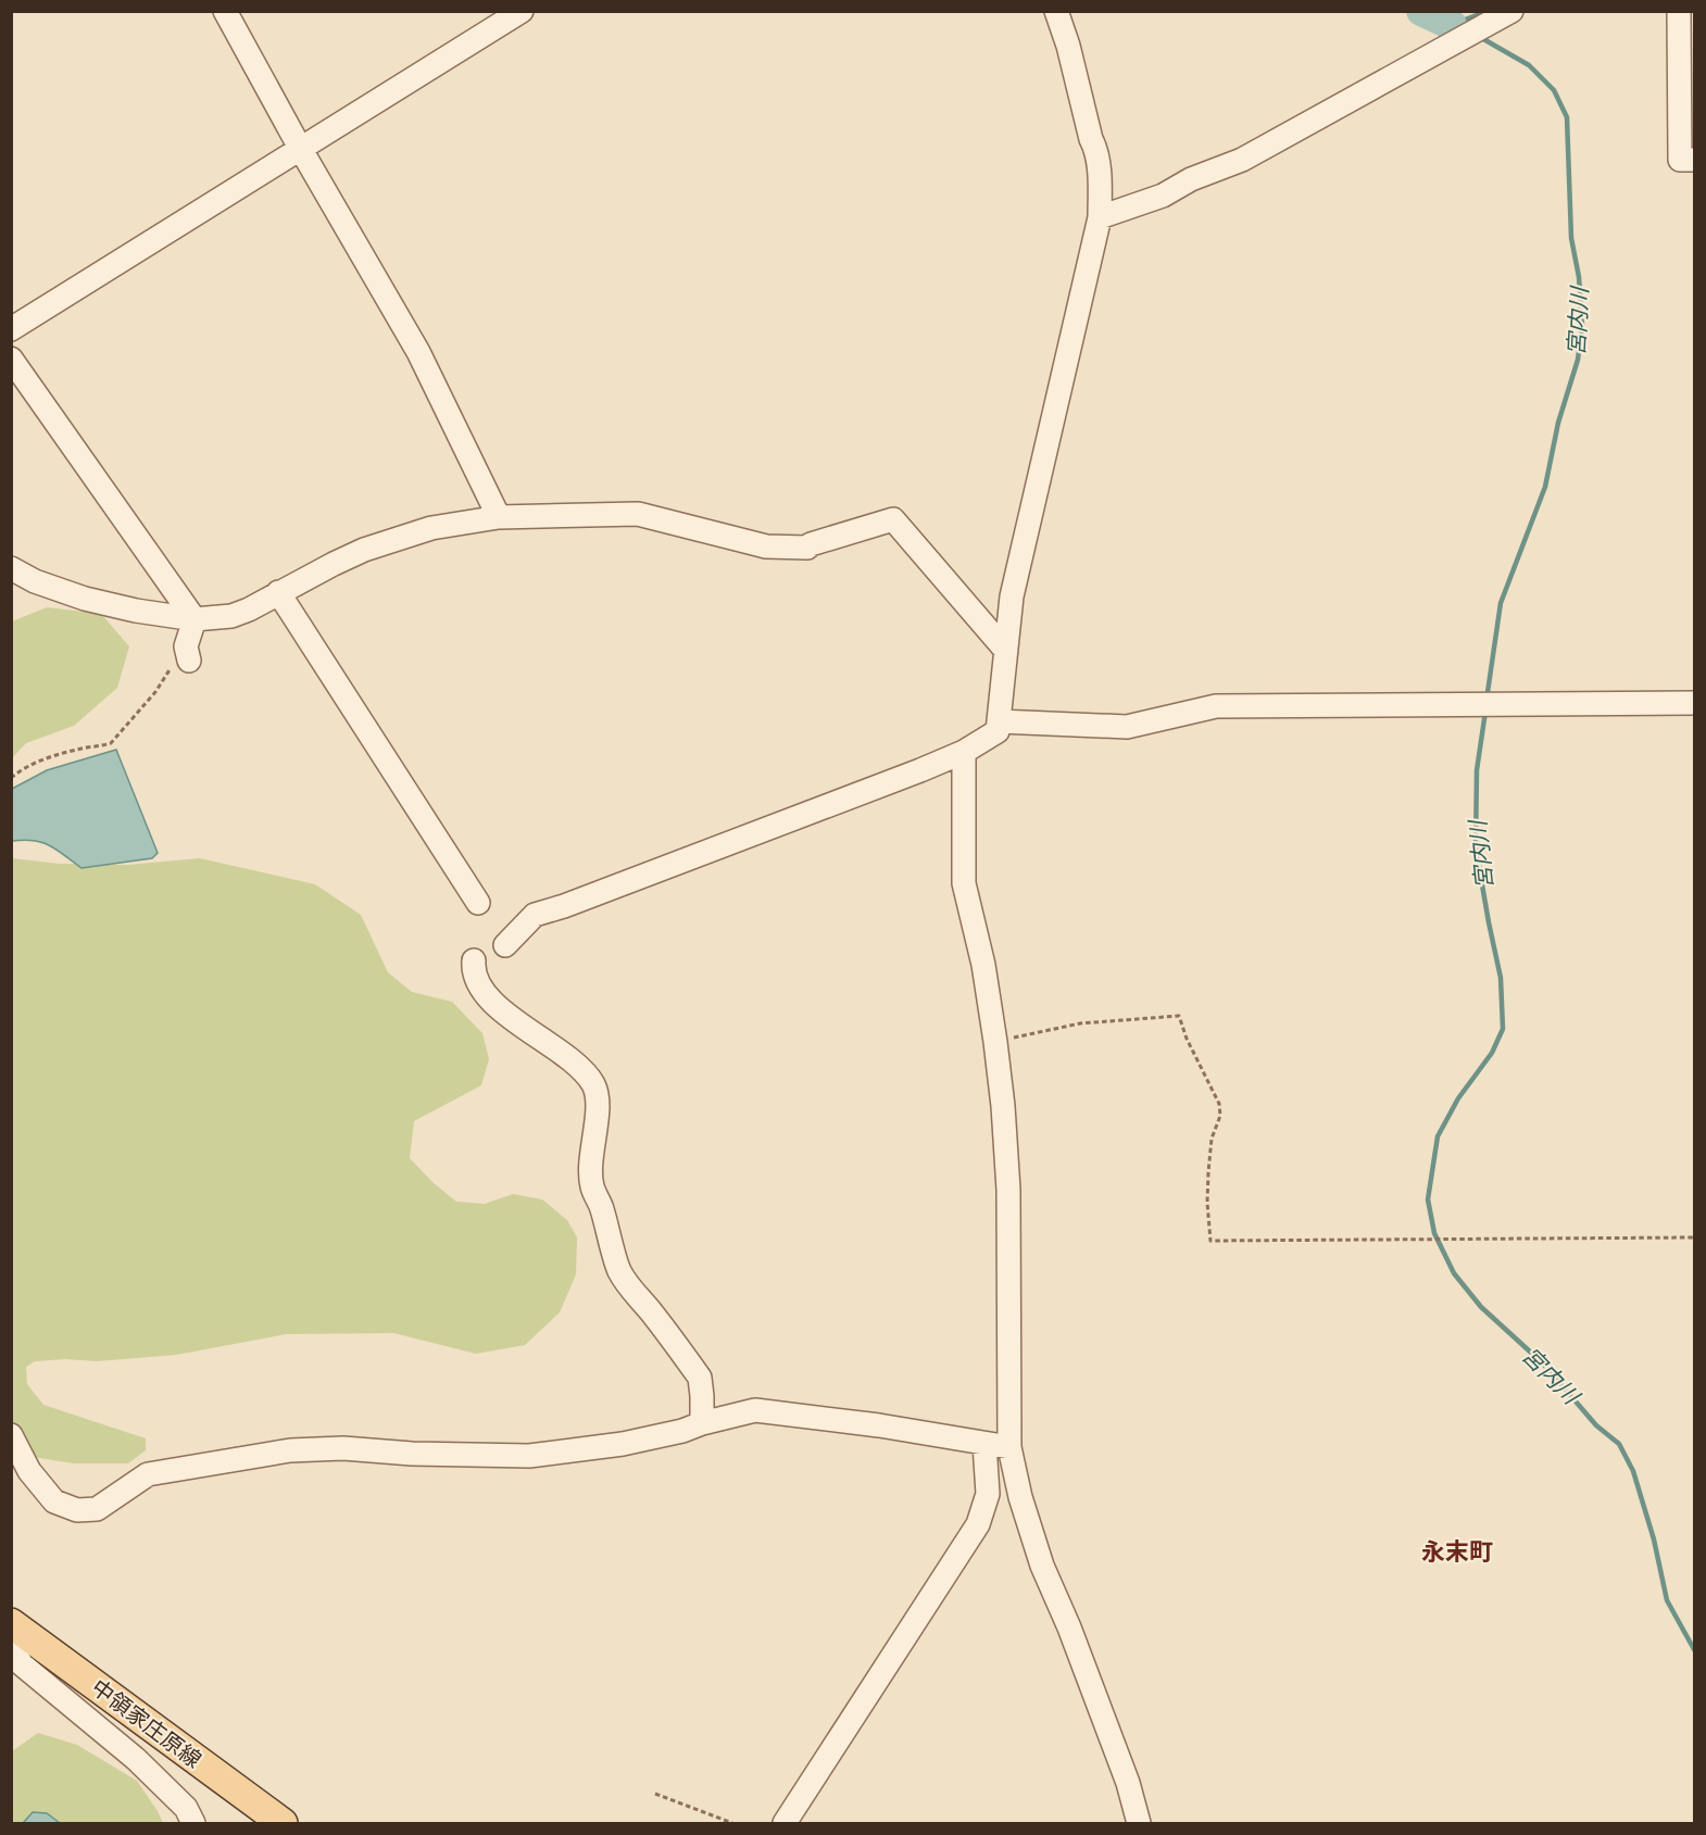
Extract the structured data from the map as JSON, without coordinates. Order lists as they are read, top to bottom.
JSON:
{
  "streets": {
    "main road": ["中領家庄原線"]
  },
  "districts": ["永末町"],
  "water": ["宮内川"]
}
